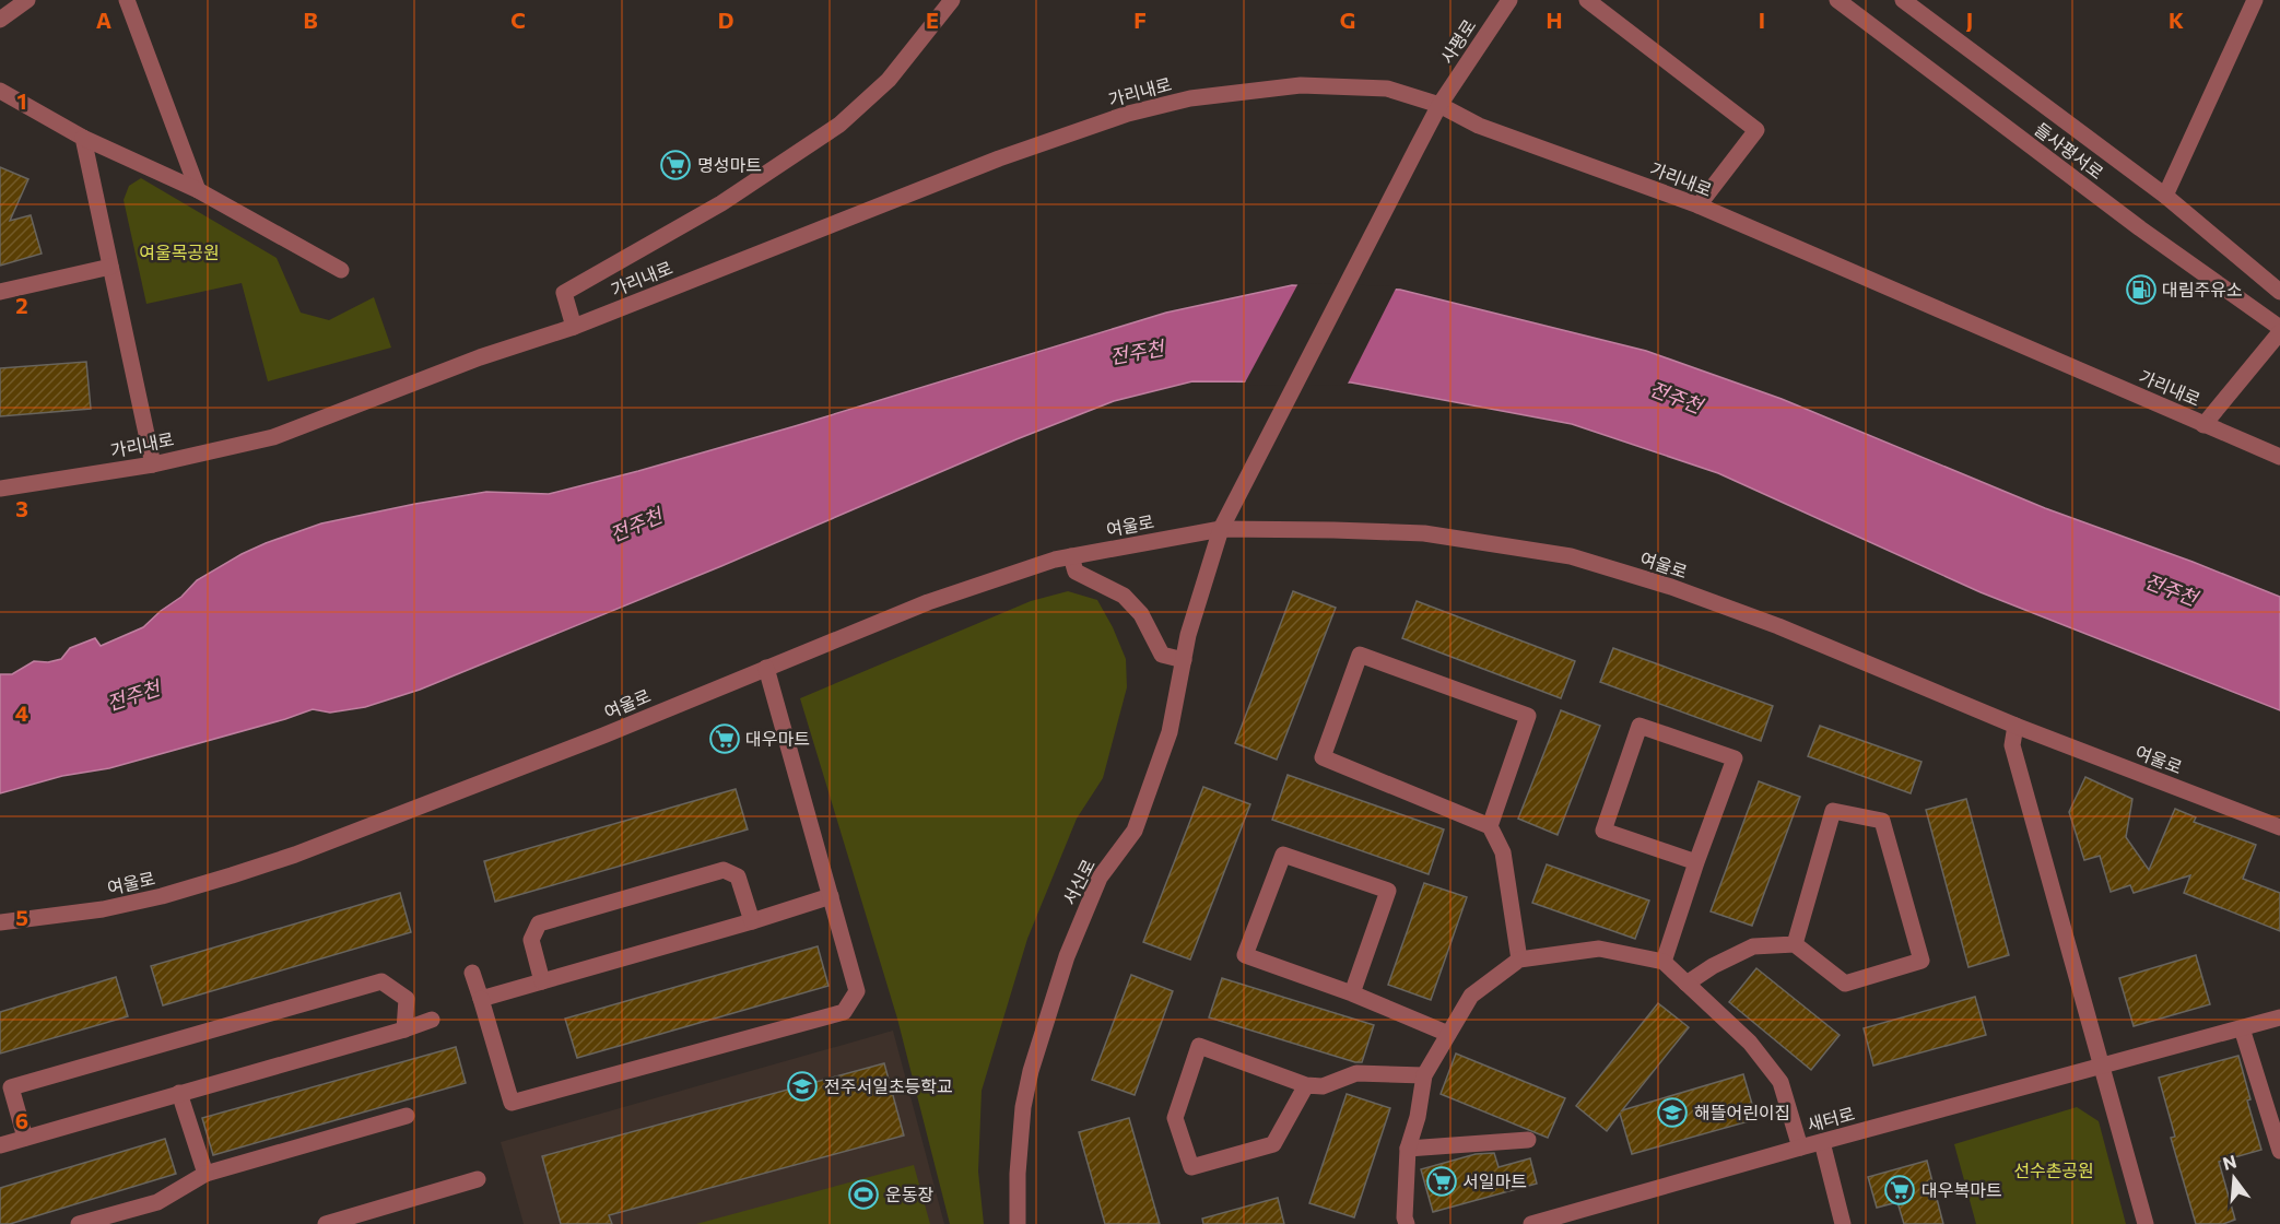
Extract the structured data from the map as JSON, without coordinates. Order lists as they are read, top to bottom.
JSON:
{
  "streets": {
    "street": [
      "사평로",
      "가리내로",
      "들사평서로",
      "여울로",
      "서신로",
      "새터로"
    ]
  },
  "crossings": [
    ["사평로", "가리내로"],
    ["사평로", "서신로"],
    ["여울로", "서신로"]
  ],
  "water": ["전주천"],
  "parks": ["여울목공원", "선수촌공원"],
  "places": {
    "supermarket": [
      "명성마트",
      "대우마트",
      "서일마트",
      "대우복마트"
    ],
    "fuel station": ["대림주유소"],
    "school or university": ["전주서일초등학교", "해뜰어린이집"],
    "sports": ["운동장"]
  },
  "north": "top",
  "grid": {
    "columns": [
      "A",
      "B",
      "C",
      "D",
      "E",
      "F",
      "G",
      "H",
      "I",
      "J",
      "K"
    ],
    "rows": [
      "1",
      "2",
      "3",
      "4",
      "5",
      "6"
    ]
  }
}
